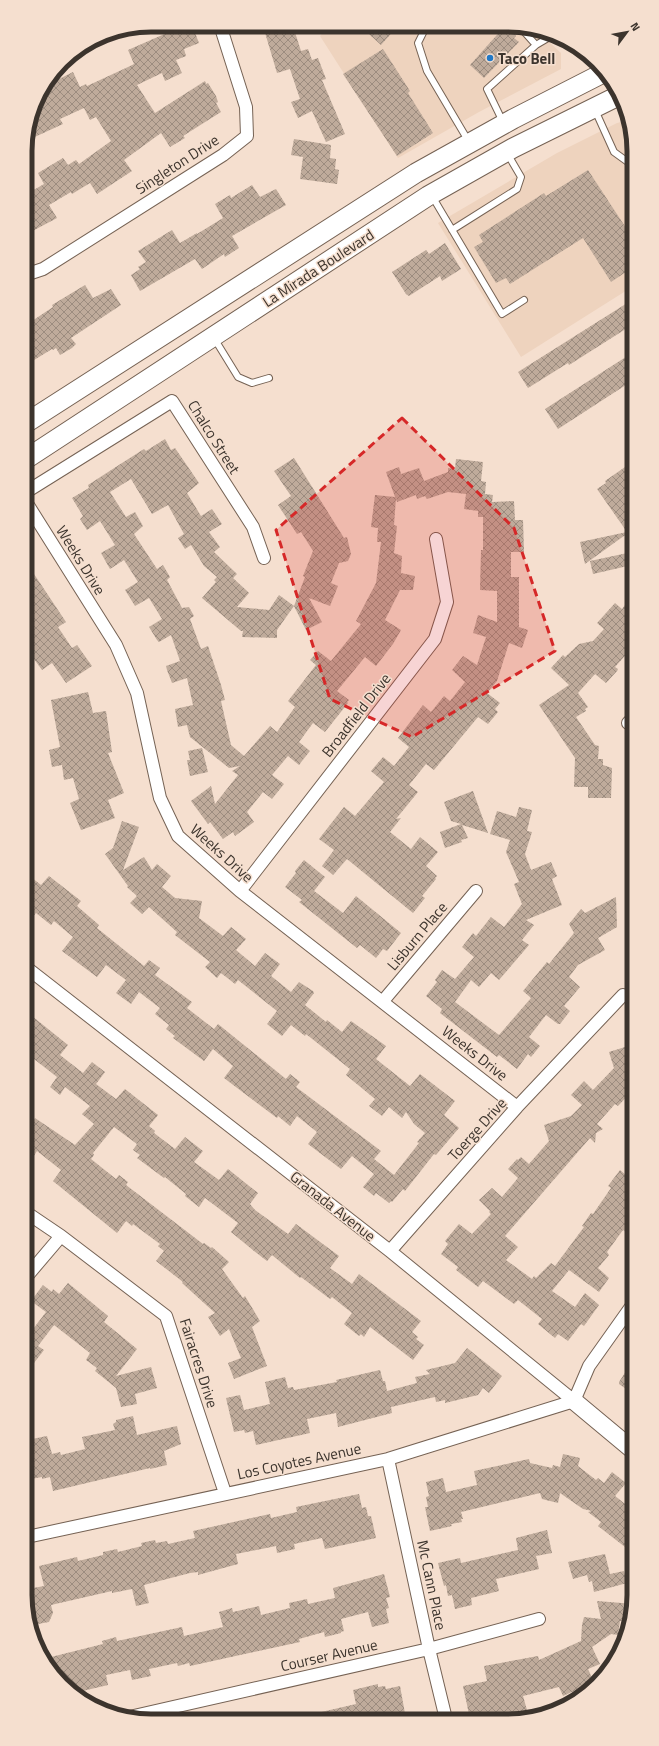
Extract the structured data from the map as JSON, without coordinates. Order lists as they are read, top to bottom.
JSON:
{
  "streets": {
    "main road": ["La Mirada Boulevard"],
    "street": [
      "Singleton Drive",
      "Chalco Street",
      "Weeks Drive",
      "Broadfield Drive",
      "Lisburn Place",
      "Toerge Drive",
      "Granada Avenue",
      "Fairacres Drive",
      "Los Coyotes Avenue",
      "Mc Cann Place",
      "Courser Avenue"
    ]
  },
  "crossings": [
    ["Weeks Drive", "Broadfield Drive"],
    ["Weeks Drive", "Lisburn Place"],
    ["Weeks Drive", "Toerge Drive"],
    ["Toerge Drive", "Granada Avenue"],
    ["Granada Avenue", "Los Coyotes Avenue"],
    ["Fairacres Drive", "Los Coyotes Avenue"],
    ["Los Coyotes Avenue", "Mc Cann Place"],
    ["Mc Cann Place", "Courser Avenue"]
  ],
  "places": ["Taco Bell"],
  "north": "top right"
}
